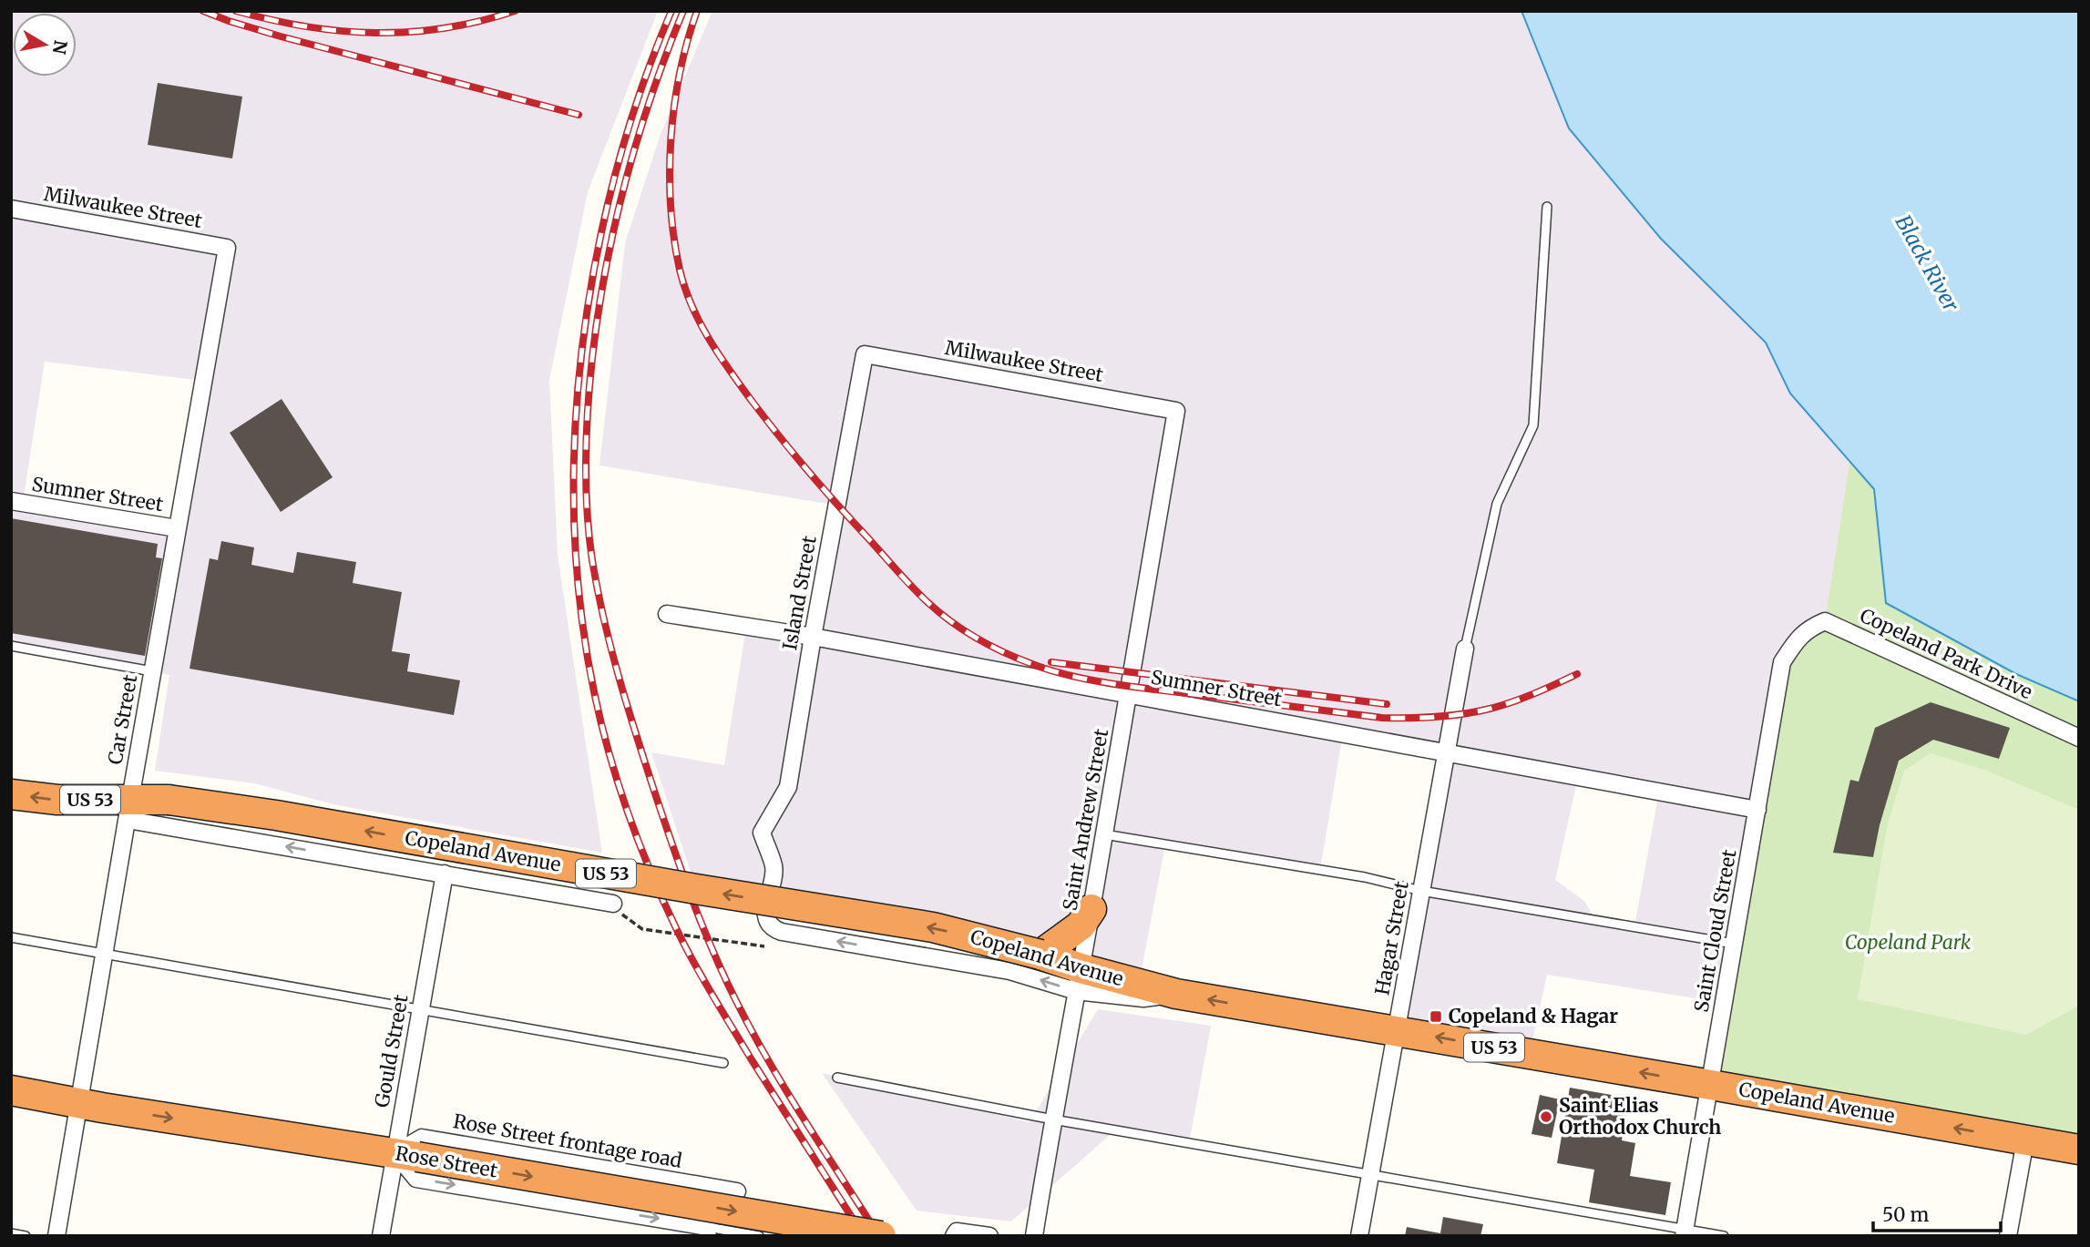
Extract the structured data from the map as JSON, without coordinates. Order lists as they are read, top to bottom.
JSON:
{
  "streets": {
    "highway": ["US 53", "Copeland Avenue", "Rose Street"],
    "street": [
      "Milwaukee Street",
      "Sumner Street",
      "Island Street",
      "Copeland Park Drive",
      "Car Street",
      "Saint Andrew Street",
      "Saint Cloud Street",
      "Hagar Street",
      "Gould Street",
      "Rose Street frontage road"
    ]
  },
  "crossings": [
    ["Milwaukee Street", "Island Street"],
    ["Milwaukee Street", "Car Street"],
    ["Milwaukee Street", "Saint Andrew Street"],
    ["Sumner Street", "Island Street"],
    ["Sumner Street", "Car Street"],
    ["Sumner Street", "Saint Andrew Street"],
    ["Sumner Street", "Saint Cloud Street"],
    ["Sumner Street", "Hagar Street"],
    ["Island Street", "Saint Andrew Street"],
    ["Island Street", "Copeland Avenue"],
    ["Copeland Park Drive", "Saint Cloud Street"],
    ["Car Street", "Copeland Avenue"],
    ["Car Street", "Rose Street"],
    ["Saint Andrew Street", "Copeland Avenue"],
    ["Copeland Avenue", "Saint Cloud Street"],
    ["Copeland Avenue", "Hagar Street"],
    ["Gould Street", "Rose Street frontage road"],
    ["Gould Street", "Rose Street"],
    ["Rose Street frontage road", "Rose Street"]
  ],
  "one_way": ["Copeland Avenue", "Rose Street"],
  "water": ["Black River"],
  "parks": ["Copeland Park"],
  "places": {
    "transit": ["Copeland & Hagar"],
    "other": ["Saint Elias Orthodox Church"]
  },
  "scale_bar": "50 m",
  "north": "right"
}
